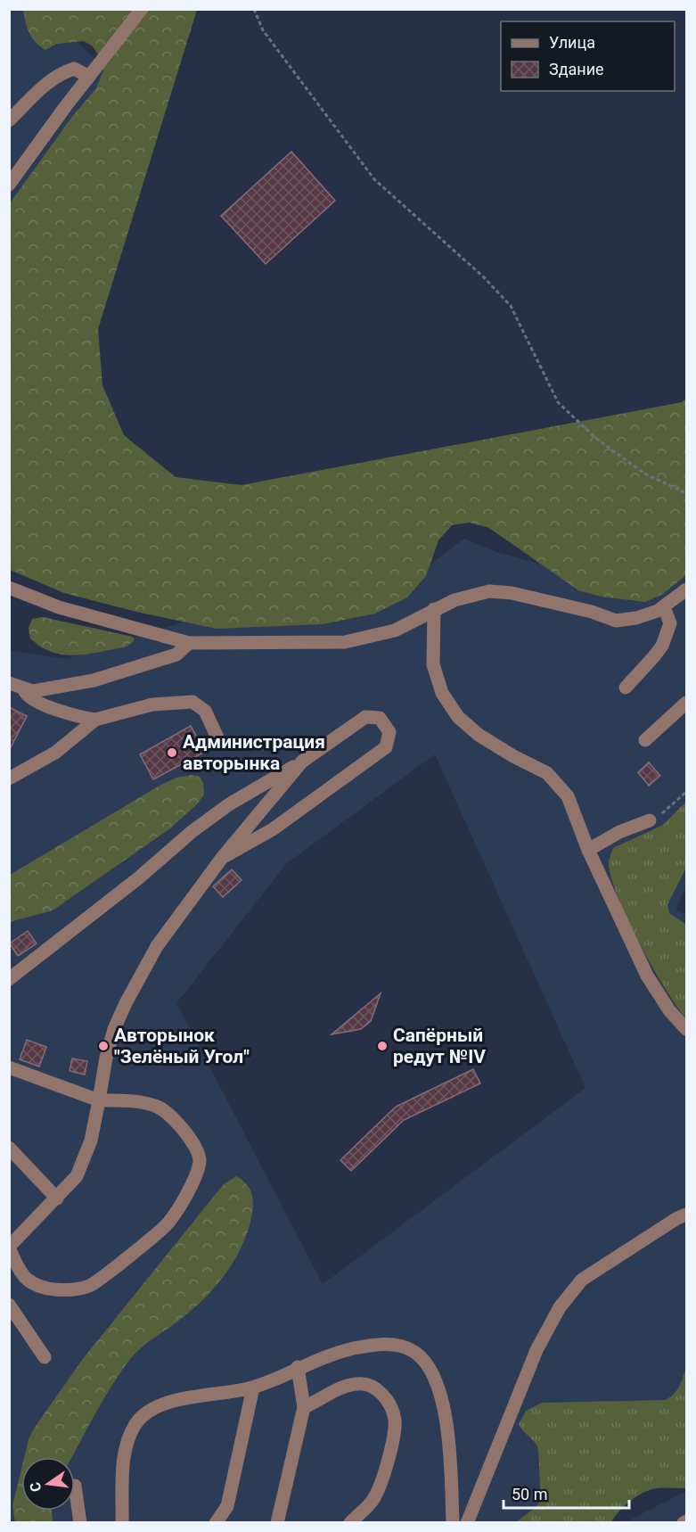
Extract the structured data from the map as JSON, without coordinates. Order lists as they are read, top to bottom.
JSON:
{
  "places": ["Администрация авторынка", "Авторынок \"Зелёный Угол\"", "Сапёрный редут №IV"],
  "legend": ["Улица", "Здание"],
  "scale_bar": "50 m",
  "north": "left"
}
